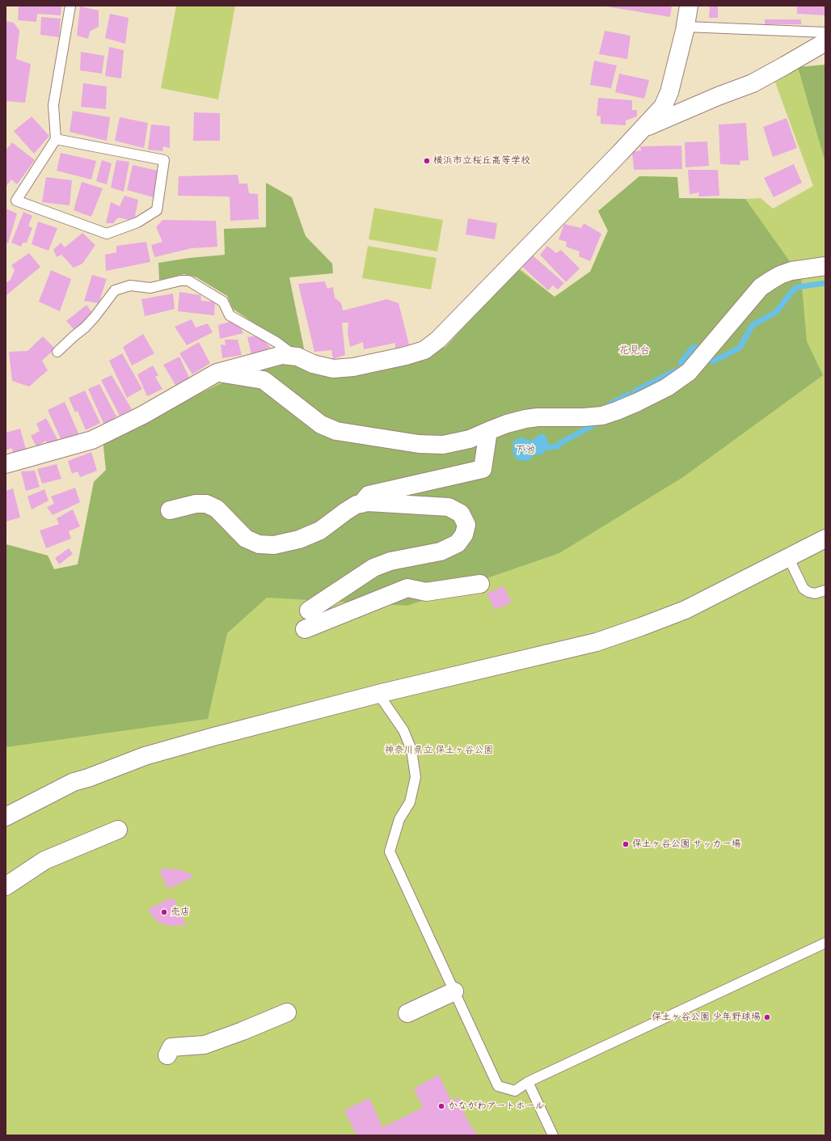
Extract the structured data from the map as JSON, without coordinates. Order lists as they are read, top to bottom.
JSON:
{
  "districts": ["花見台"],
  "water": ["下池"],
  "parks": ["神奈川県立 保土ヶ谷公園"],
  "places": [
    "横浜市立桜丘高等学校",
    "保土ヶ谷公園 サッカー場",
    "売店",
    "保土ヶ谷公園 少年野球場",
    "かながわアートホール"
  ]
}
